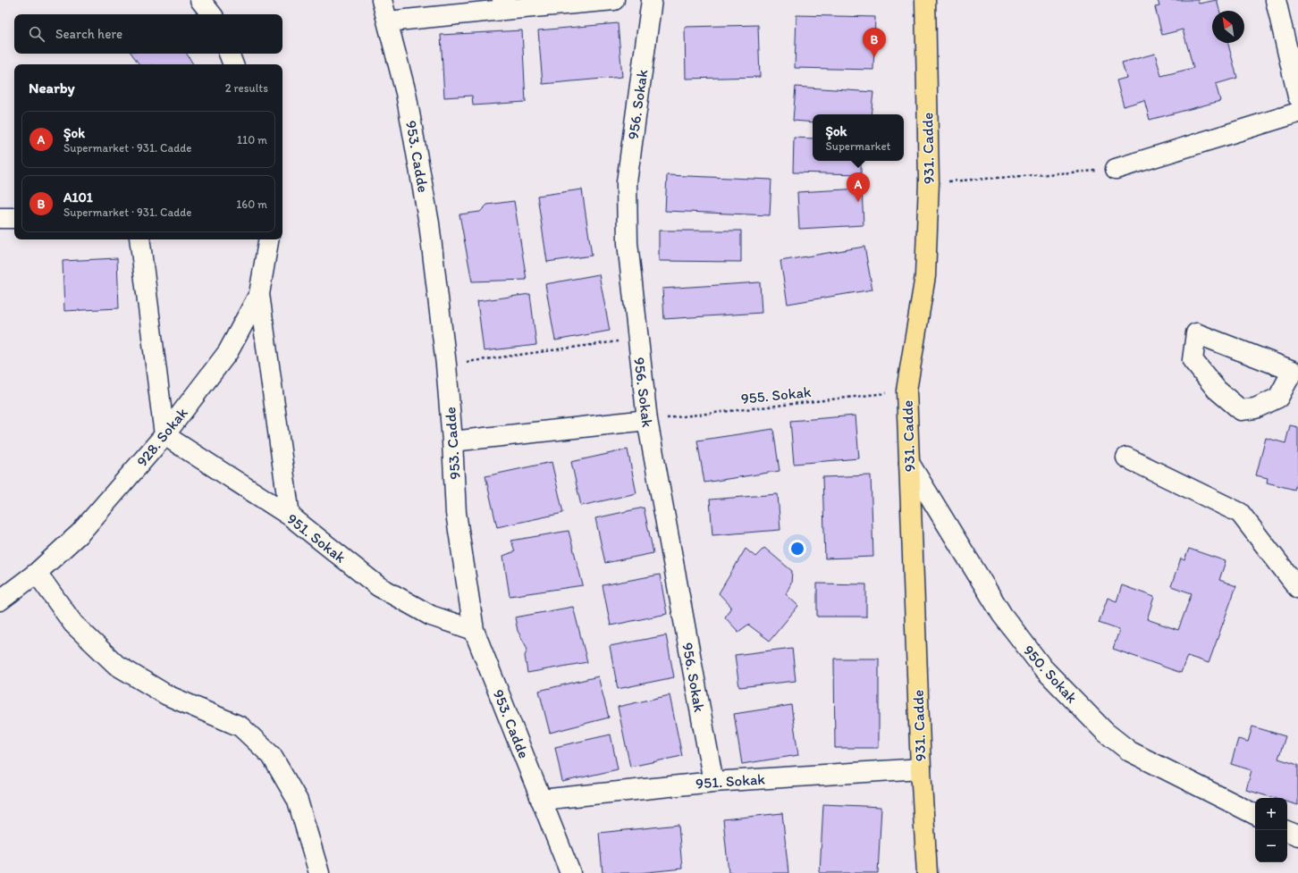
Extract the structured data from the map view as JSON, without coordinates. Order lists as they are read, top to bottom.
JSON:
{
  "streets": {
    "main road": ["931. Cadde"],
    "street": [
      "956. Sokak",
      "953. Cadde",
      "928. Sokak",
      "951. Sokak",
      "950. Sokak"
    ],
    "path": ["955. Sokak"]
  },
  "crossings": [
    ["956. Sokak", "955. Sokak"],
    ["956. Sokak", "951. Sokak"],
    ["931. Cadde", "955. Sokak"],
    ["931. Cadde", "951. Sokak"],
    ["931. Cadde", "950. Sokak"],
    ["953. Cadde", "951. Sokak"],
    ["928. Sokak", "951. Sokak"]
  ],
  "north": "top left",
  "page": {
    "search": "Search here",
    "pins": ["B", "A"],
    "heading": ["Nearby", "2 results"],
    "list": [
      {
        "mark": "A",
        "name": "Şok",
        "note": "Supermarket · 931. Cadde",
        "value": "110 m"
      },
      {
        "mark": "B",
        "name": "A101",
        "note": "Supermarket · 931. Cadde",
        "value": "160 m"
      }
    ],
    "popup": ["Şok", "Supermarket"],
    "map_buttons": ["+", "−"]
  }
}
